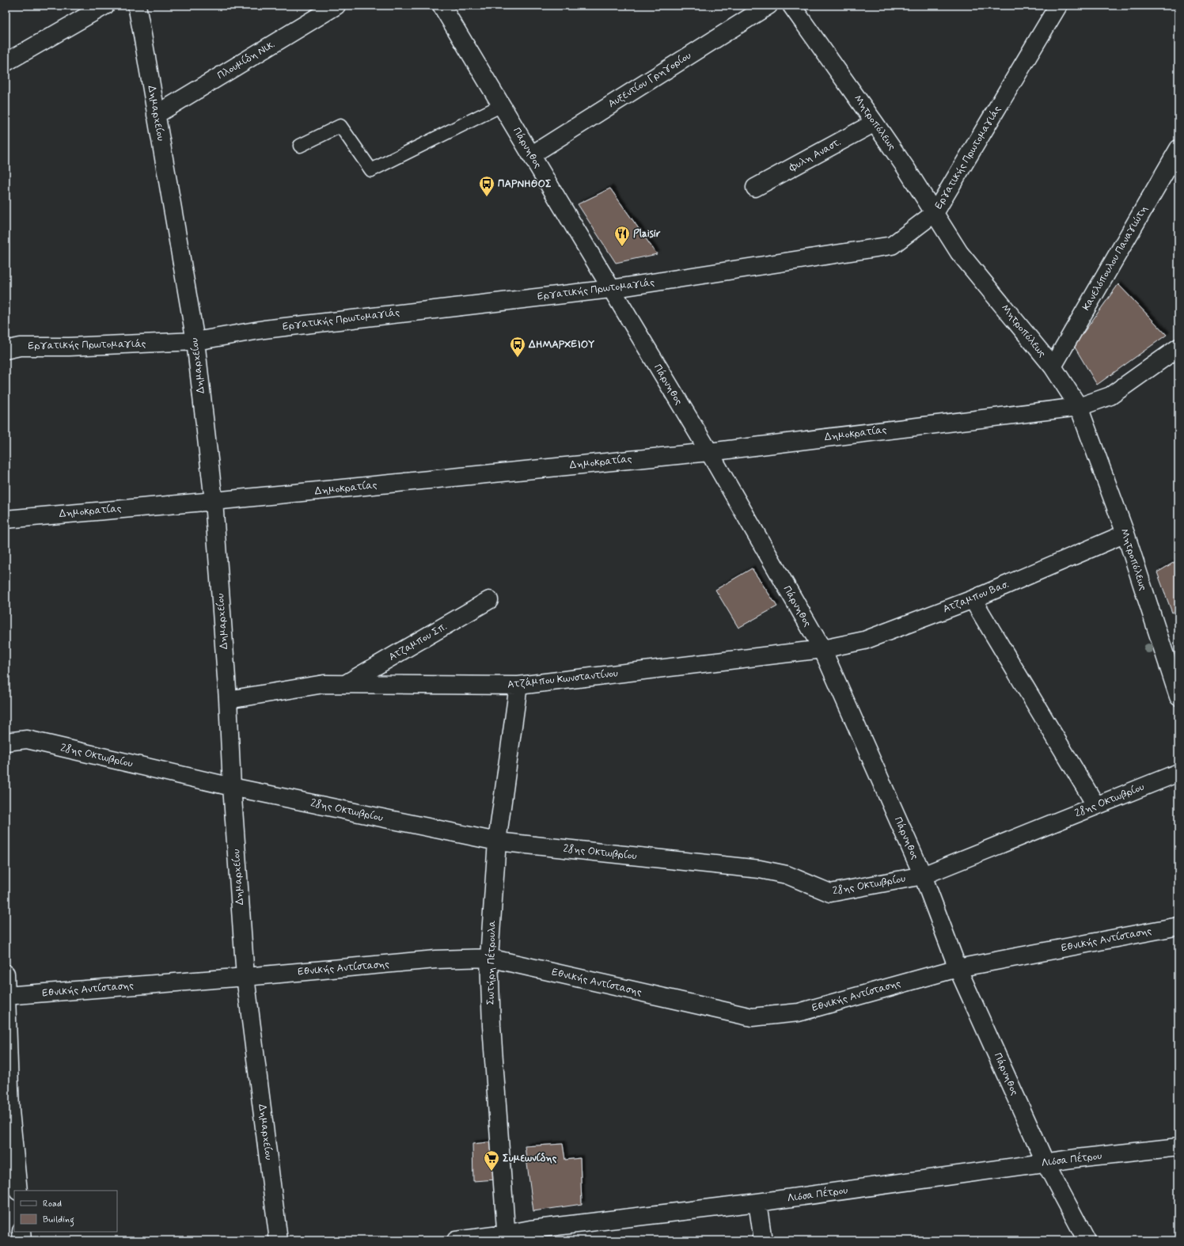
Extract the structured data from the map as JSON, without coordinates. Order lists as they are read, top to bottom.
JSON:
{
  "streets": {
    "street": [
      "Πλουμίδη Νικ.",
      "Αυξεντίου Γρηγορίου",
      "Δημαρχείου",
      "Μητροπόλεως",
      "Πάρνηθος",
      "Φυλη Αναστ.",
      "Εργατικής Πρωτομαγιάς",
      "Κανελόπουλου Παναγιώτη",
      "Δημοκρατίας",
      "Ατζαμπου Βασ.",
      "Ατζαμπου Σπ.",
      "Ατζάμπου Κωνσταντίνου",
      "28ης Οκτωβρίου",
      "Εθνικής Αντίστασης",
      "Σωτήρη Πέτρουλα",
      "Λιόσα Πέτρου"
    ]
  },
  "crossings": [
    ["Πλουμίδη Νικ.", "Δημαρχείου"],
    ["Αυξεντίου Γρηγορίου", "Πάρνηθος"],
    ["Δημαρχείου", "Εργατικής Πρωτομαγιάς"],
    ["Δημαρχείου", "Δημοκρατίας"],
    ["Δημαρχείου", "Ατζάμπου Κωνσταντίνου"],
    ["Δημαρχείου", "28ης Οκτωβρίου"],
    ["Δημαρχείου", "Εθνικής Αντίστασης"],
    ["Μητροπόλεως", "Φυλη Αναστ."],
    ["Μητροπόλεως", "Εργατικής Πρωτομαγιάς"],
    ["Μητροπόλεως", "Κανελόπουλου Παναγιώτη"],
    ["Μητροπόλεως", "Δημοκρατίας"],
    ["Μητροπόλεως", "Ατζαμπου Βασ."],
    ["Πάρνηθος", "Εργατικής Πρωτομαγιάς"],
    ["Πάρνηθος", "Δημοκρατίας"],
    ["Πάρνηθος", "Ατζαμπου Βασ."],
    ["Πάρνηθος", "Ατζάμπου Κωνσταντίνου"],
    ["Πάρνηθος", "28ης Οκτωβρίου"],
    ["Πάρνηθος", "Εθνικής Αντίστασης"],
    ["Πάρνηθος", "Λιόσα Πέτρου"],
    ["Ατζαμπου Βασ.", "Ατζάμπου Κωνσταντίνου"],
    ["Ατζαμπου Σπ.", "Ατζάμπου Κωνσταντίνου"],
    ["Ατζάμπου Κωνσταντίνου", "Σωτήρη Πέτρουλα"],
    ["28ης Οκτωβρίου", "Σωτήρη Πέτρουλα"],
    ["Εθνικής Αντίστασης", "Σωτήρη Πέτρουλα"],
    ["Σωτήρη Πέτρουλα", "Λιόσα Πέτρου"]
  ],
  "places": {
    "bus stop": ["ΠΑΡΝΗΘΟΣ", "ΔΗΜΑΡΧΕΙΟΥ"],
    "restaurant": ["Plaisir"],
    "supermarket": ["Συμεωνίδης"]
  },
  "legend": ["Road", "Building"]
}
